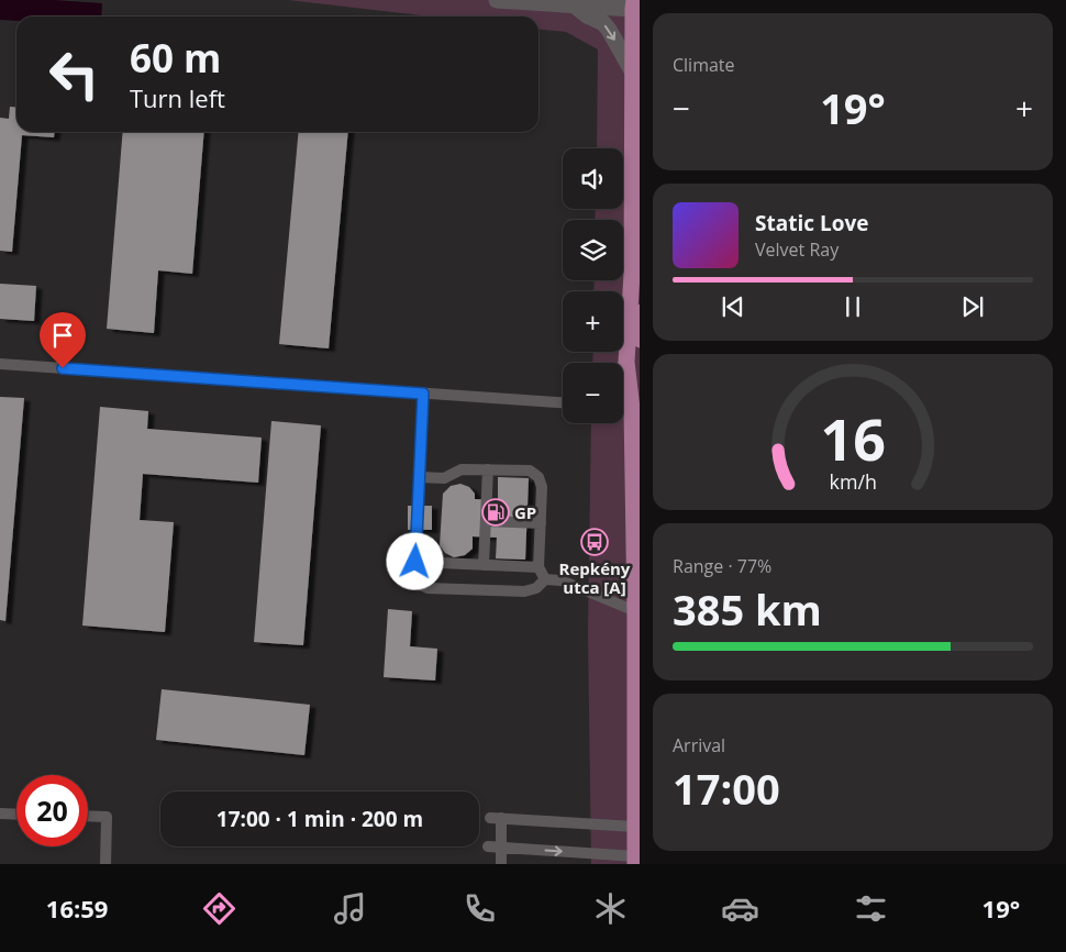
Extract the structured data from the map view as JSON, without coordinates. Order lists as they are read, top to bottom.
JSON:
{
  "places": {
    "fuel station": ["GP"],
    "bus stop": ["Repkény utca [A]"]
  },
  "page": {
    "tile": [
      "Climate",
      ["Range · 77%", "385 km"],
      ["Arrival", "17:00"]
    ],
    "turn": ["60 m", "Turn left"],
    "heat": ["−", "19°", "+"],
    "map_buttons": ["+", "−"],
    "song": ["Static Love", "Velvet Ray"],
    "limit": "20",
    "trip": "17:00 · 1 min · 200 m",
    "tabs": ["16:59", "19°"],
    "gauge": ["16", "km/h"]
  }
}
